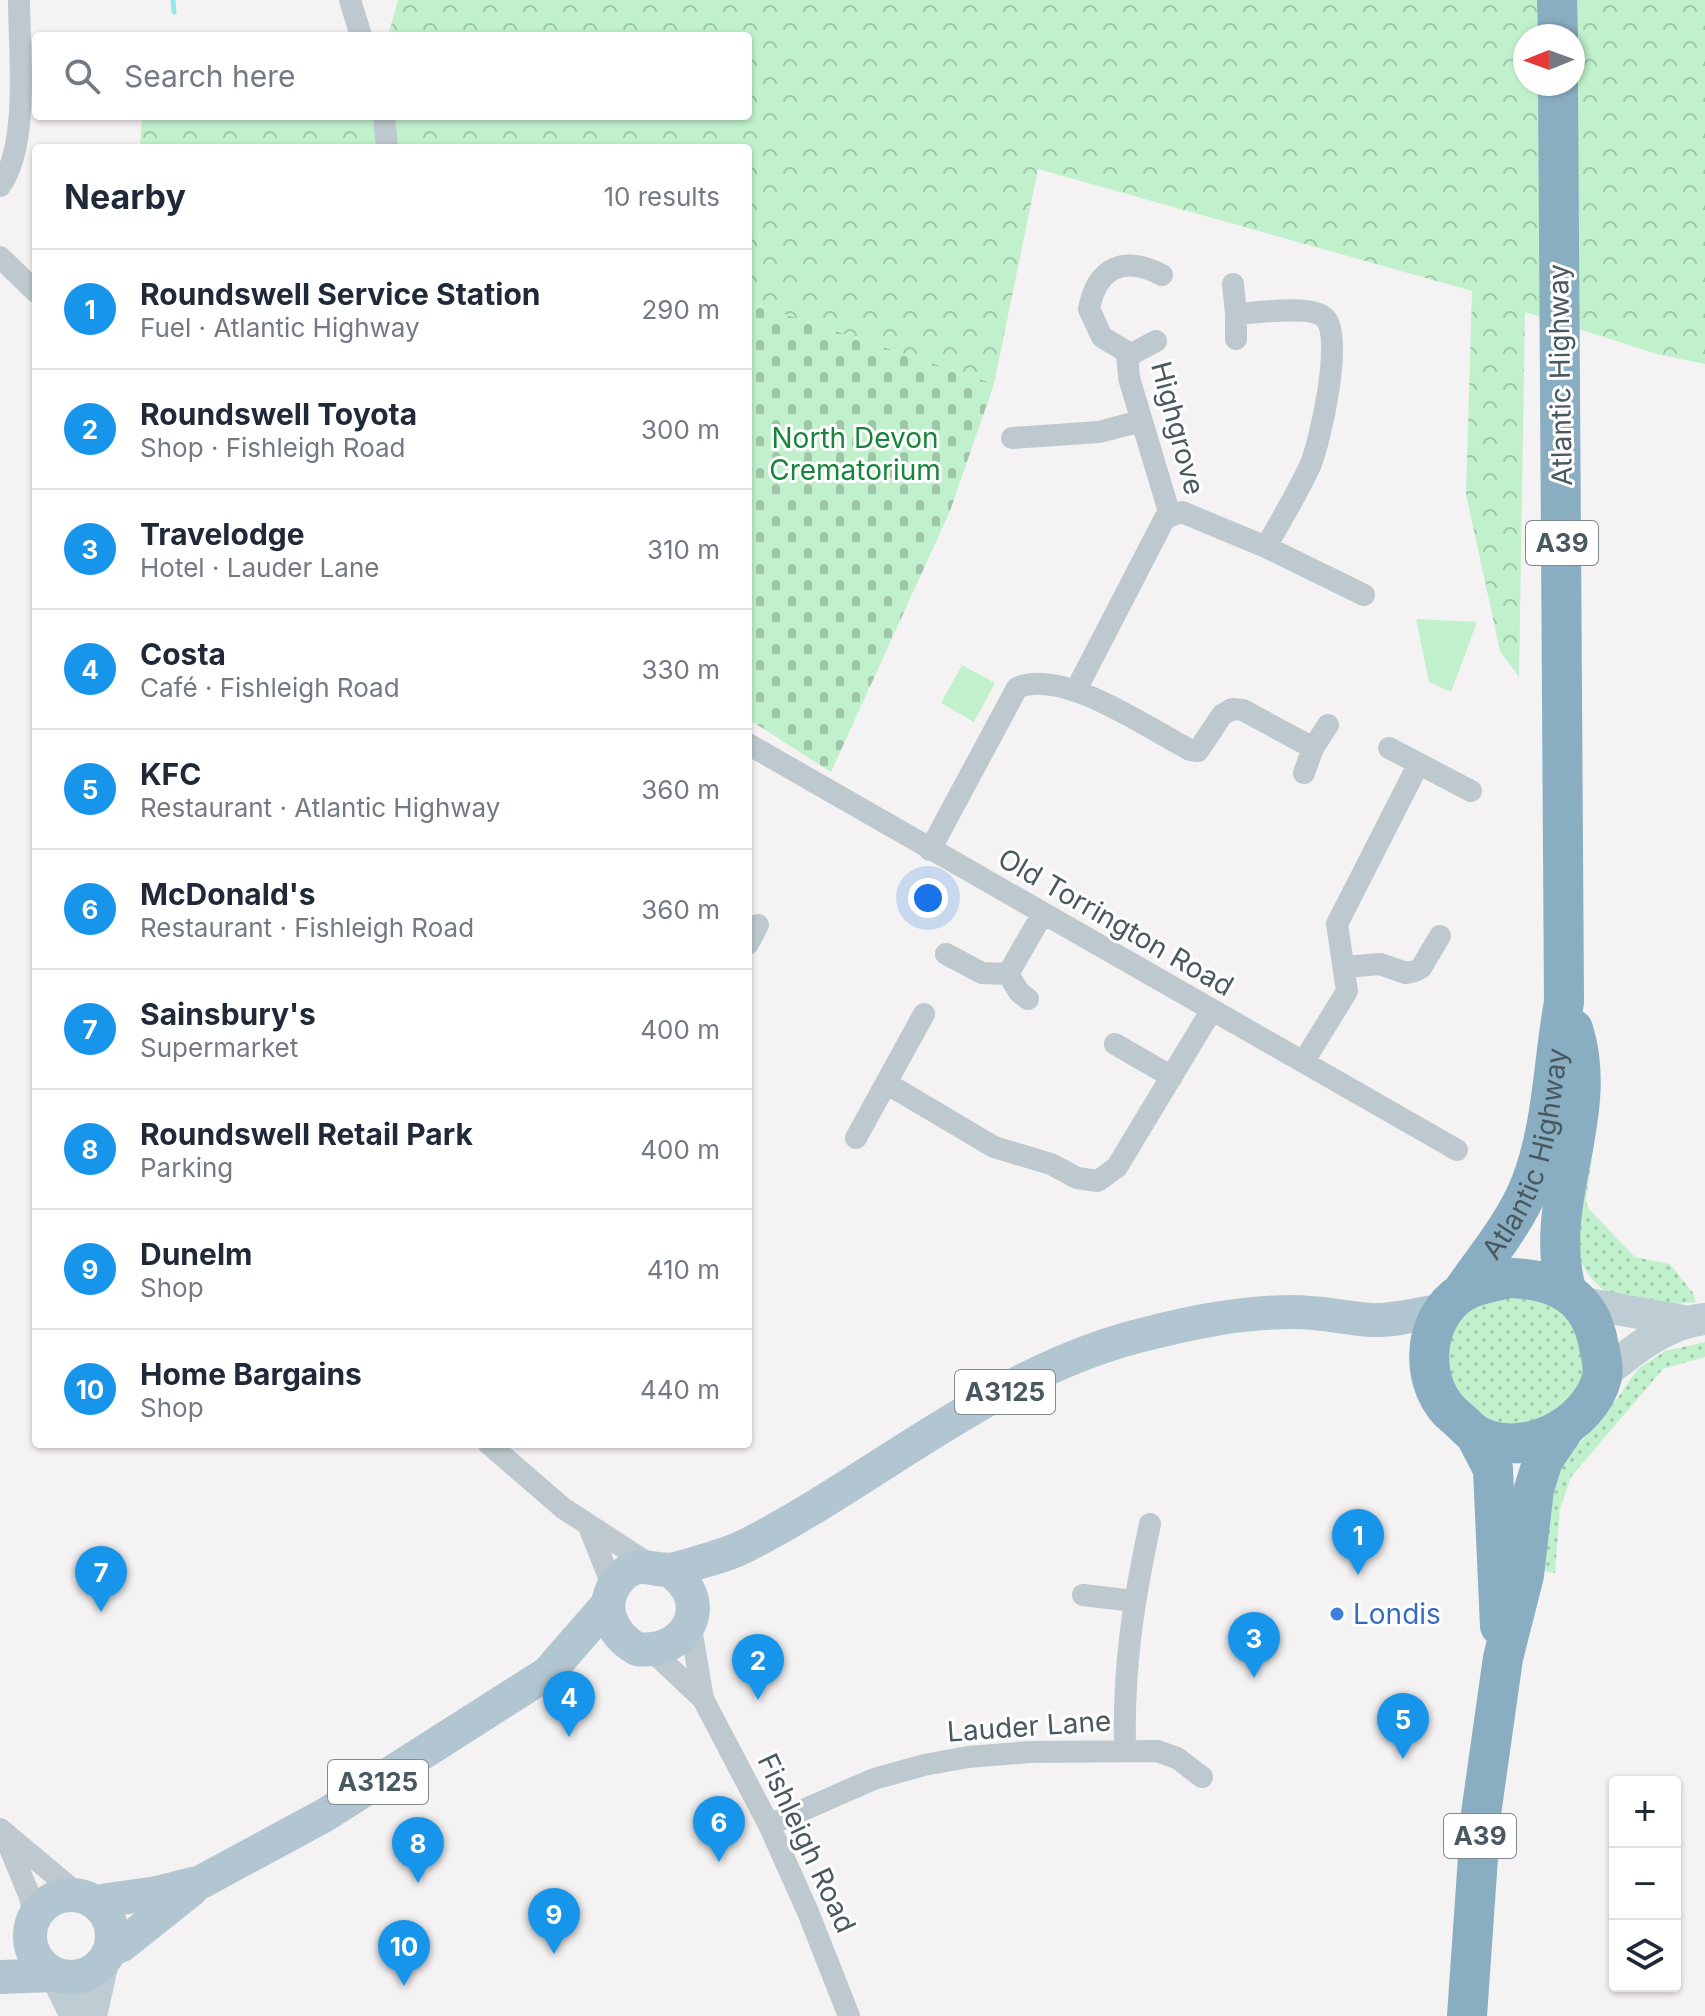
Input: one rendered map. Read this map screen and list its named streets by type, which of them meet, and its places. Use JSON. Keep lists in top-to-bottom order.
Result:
{
  "streets": {
    "highway": ["Atlantic Highway", "A39"],
    "main road": ["A3125"],
    "street": [
      "Highgrove",
      "Old Torrington Road",
      "Lauder Lane",
      "Fishleigh Road"
    ]
  },
  "crossings": [
    ["Atlantic Highway", "A39"],
    ["Atlantic Highway", "A3125"],
    ["A39", "A3125"],
    ["A3125", "Fishleigh Road"],
    ["Lauder Lane", "Fishleigh Road"]
  ],
  "parks": ["North Devon Crematorium"],
  "places": ["Londis"],
  "north": "left",
  "page": {
    "search": "Search here",
    "heading": ["Nearby", "10 results"],
    "list": [
      {
        "mark": "1",
        "name": "Roundswell Service Station",
        "note": "Fuel · Atlantic Highway",
        "value": "290 m"
      },
      {
        "mark": "2",
        "name": "Roundswell Toyota",
        "note": "Shop · Fishleigh Road",
        "value": "300 m"
      },
      {
        "mark": "3",
        "name": "Travelodge",
        "note": "Hotel · Lauder Lane",
        "value": "310 m"
      },
      {
        "mark": "4",
        "name": "Costa",
        "note": "Café · Fishleigh Road",
        "value": "330 m"
      },
      {
        "mark": "5",
        "name": "KFC",
        "note": "Restaurant · Atlantic Highway",
        "value": "360 m"
      },
      {
        "mark": "6",
        "name": "McDonald's",
        "note": "Restaurant · Fishleigh Road",
        "value": "360 m"
      },
      {
        "mark": "7",
        "name": "Sainsbury's",
        "note": "Supermarket",
        "value": "400 m"
      },
      {
        "mark": "8",
        "name": "Roundswell Retail Park",
        "note": "Parking",
        "value": "400 m"
      },
      {
        "mark": "9",
        "name": "Dunelm",
        "note": "Shop",
        "value": "410 m"
      },
      {
        "mark": "10",
        "name": "Home Bargains",
        "note": "Shop",
        "value": "440 m"
      }
    ],
    "pins": [
      "1",
      "7",
      "3",
      "2",
      "4",
      "5",
      "6",
      "8",
      "9",
      "10"
    ],
    "map_buttons": ["+", "−"]
  }
}
